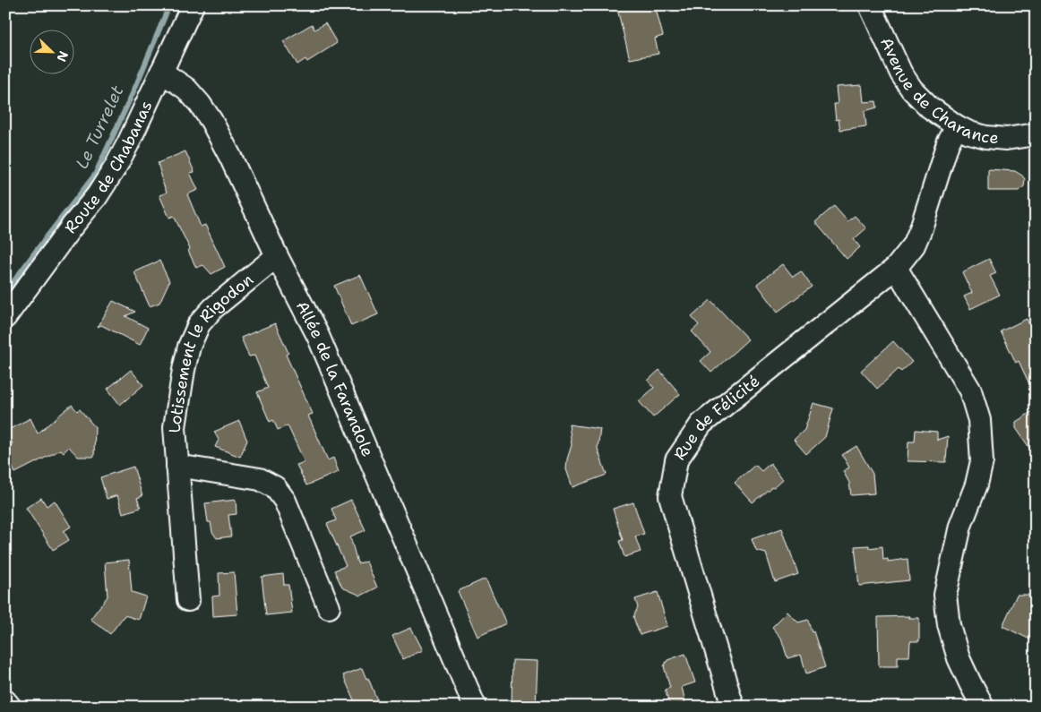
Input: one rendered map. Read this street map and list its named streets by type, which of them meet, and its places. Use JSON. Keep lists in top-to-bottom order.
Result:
{
  "streets": {
    "street": [
      "Avenue de Charance",
      "Route de Chabanas",
      "Lotissement le Rigodon",
      "Allée de la Farandole",
      "Rue de Félicité"
    ]
  },
  "crossings": [
    ["Avenue de Charance", "Rue de Félicité"],
    ["Route de Chabanas", "Allée de la Farandole"],
    ["Lotissement le Rigodon", "Allée de la Farandole"]
  ],
  "water": ["Le Turrelet"],
  "north": "bottom right"
}
